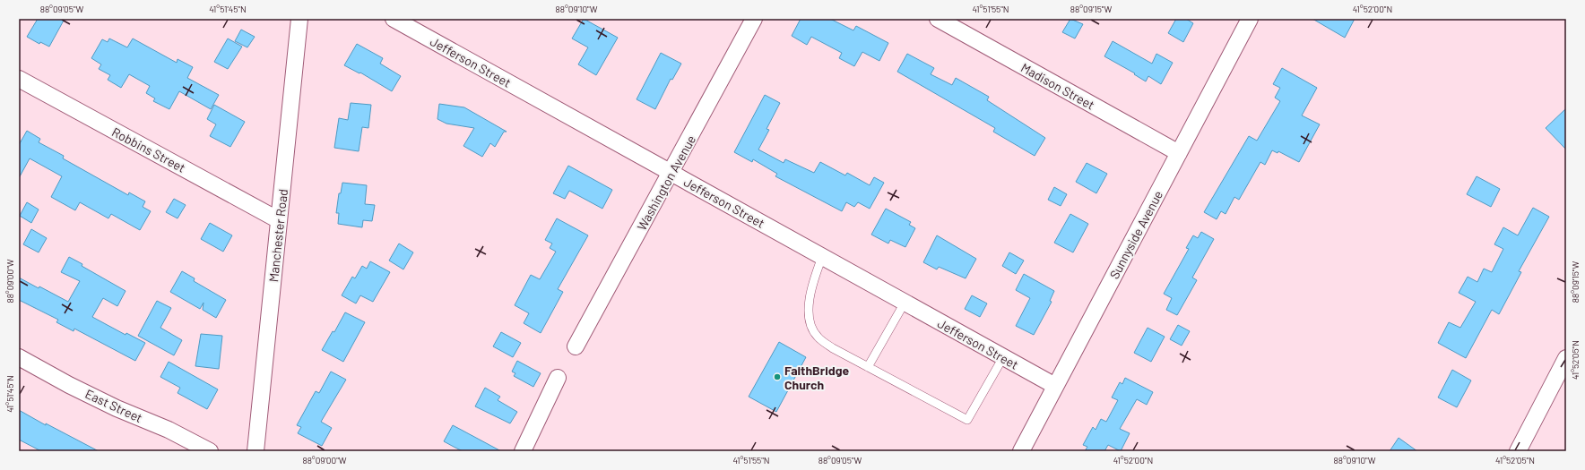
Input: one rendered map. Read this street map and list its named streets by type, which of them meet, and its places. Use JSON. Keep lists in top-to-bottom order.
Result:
{
  "streets": {
    "street": [
      "Jefferson Street",
      "Madison Street",
      "Robbins Street",
      "Washington Avenue",
      "Sunnyside Avenue",
      "Manchester Road",
      "East Street"
    ]
  },
  "crossings": [
    ["Jefferson Street", "Washington Avenue"],
    ["Jefferson Street", "Sunnyside Avenue"],
    ["Madison Street", "Sunnyside Avenue"],
    ["Robbins Street", "Manchester Road"]
  ],
  "places": ["FaithBridge Church"],
  "coordinates": [
    "88°09'05\"W",
    "41°51'45\"N",
    "88°09'10\"W",
    "41°51'55\"N",
    "88°09'15\"W",
    "41°52'00\"N",
    "88°09'00\"W",
    "41°52'05\"N"
  ]
}
